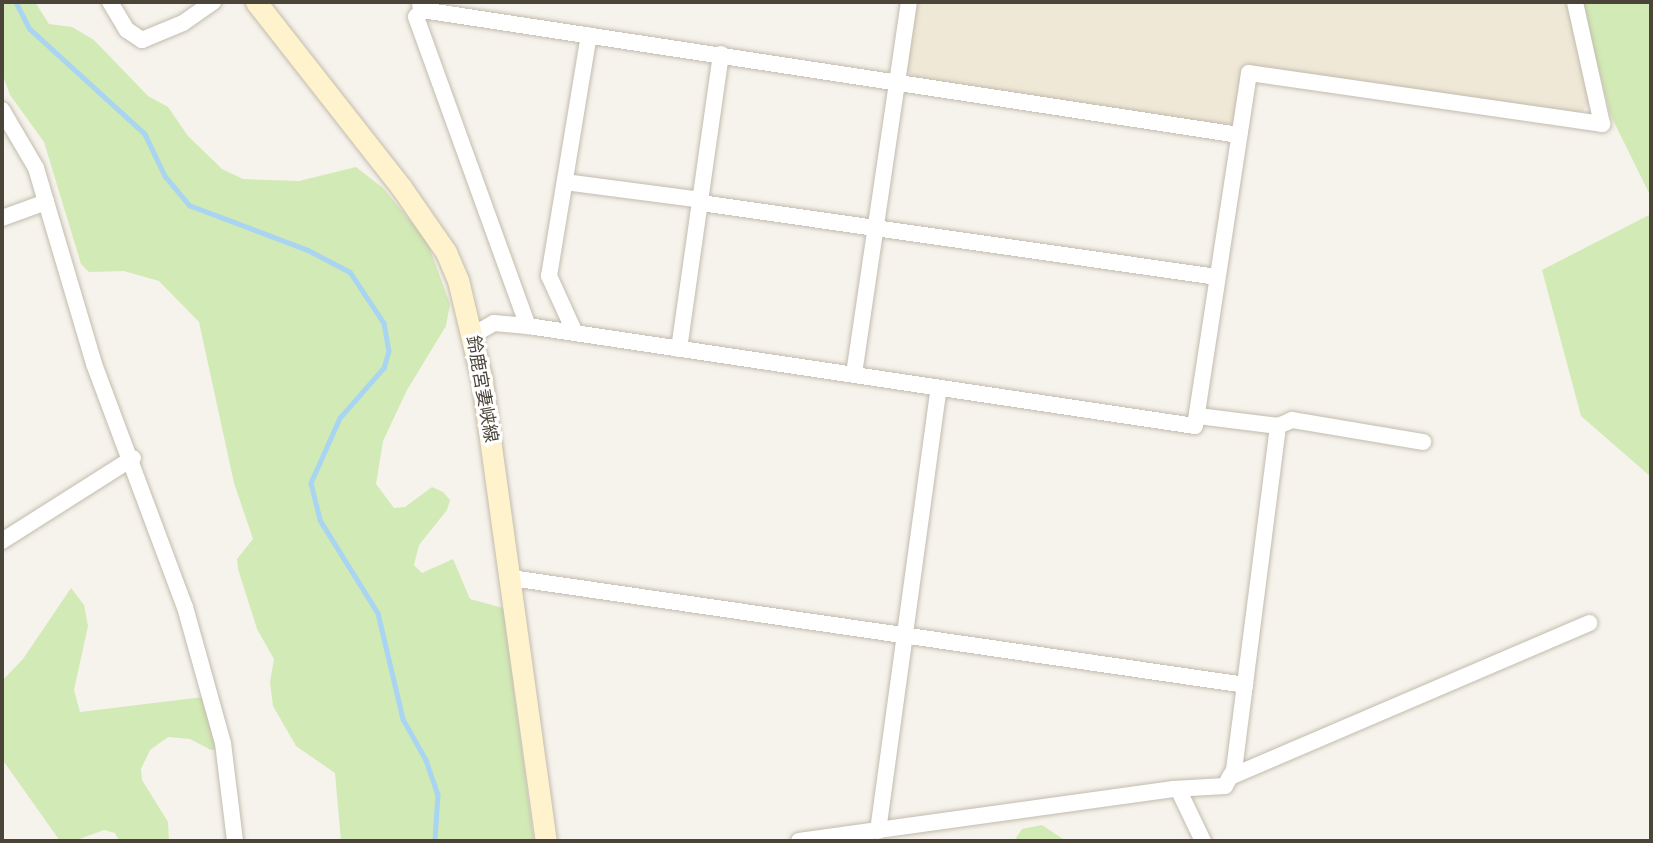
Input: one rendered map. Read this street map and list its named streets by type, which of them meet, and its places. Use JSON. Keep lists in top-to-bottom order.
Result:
{
  "streets": {
    "main road": ["鈴鹿宮妻峡線"]
  }
}
